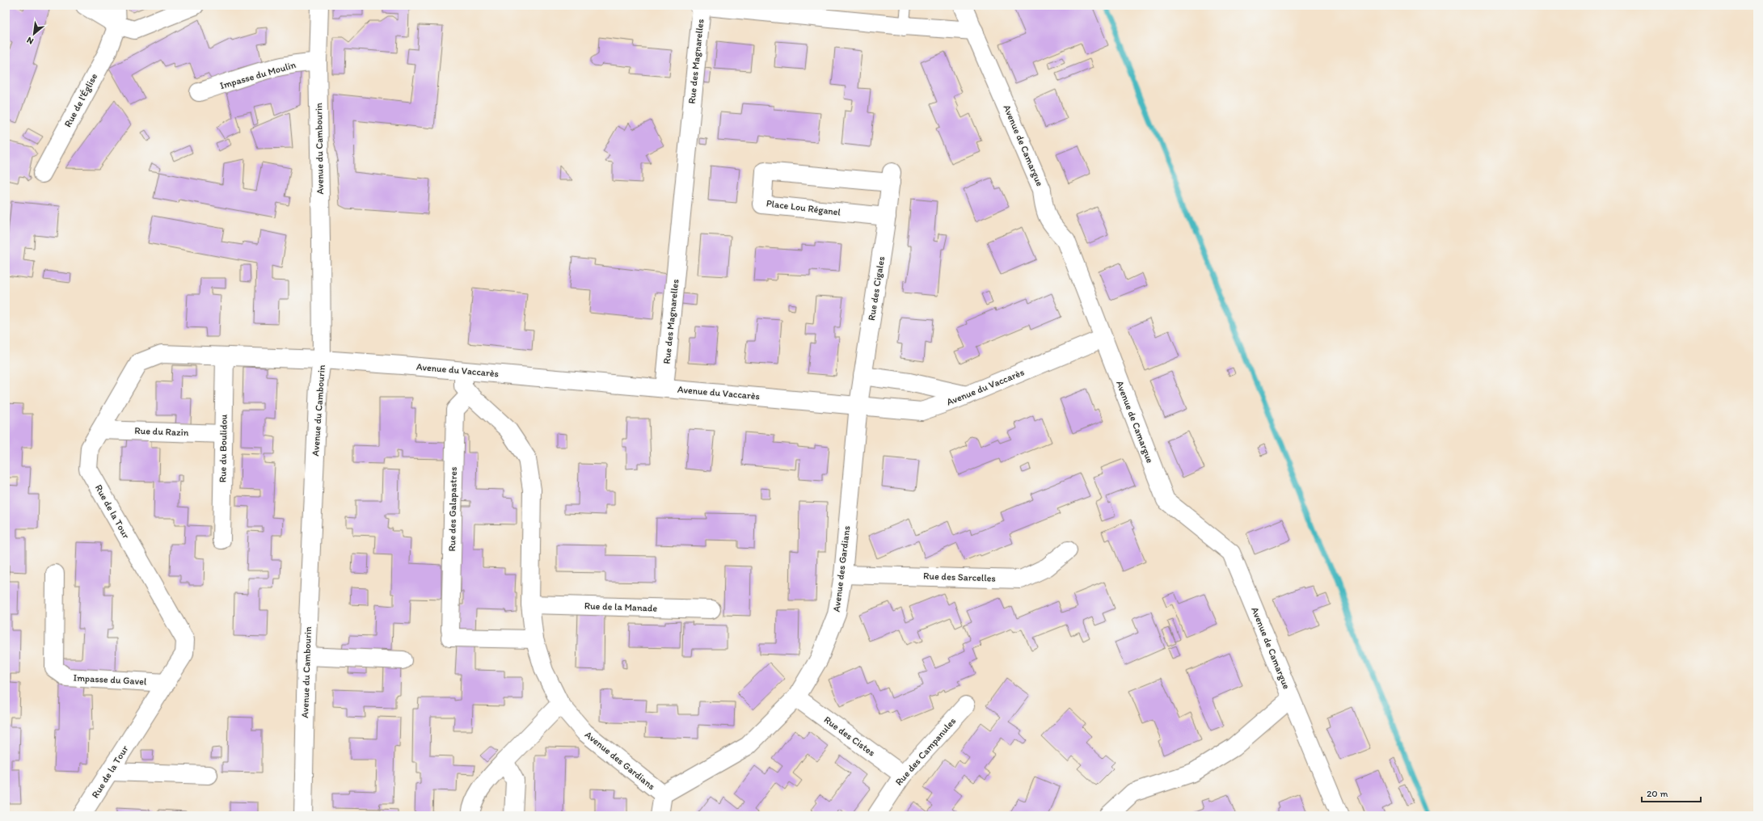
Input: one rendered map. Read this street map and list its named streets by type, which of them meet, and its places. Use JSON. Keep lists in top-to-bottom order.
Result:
{
  "streets": {
    "street": [
      "Rue des Magnarelles",
      "Impasse du Moulin",
      "Rue de l'Église",
      "Avenue de Camargue",
      "Avenue du Cambourin",
      "Place Lou Réganel",
      "Rue des Cigales",
      "Avenue du Vaccarès",
      "Rue du Razin",
      "Rue du Boulidou",
      "Rue des Galapastres",
      "Rue de la Tour",
      "Avenue des Gardians",
      "Rue des Sarcelles",
      "Rue de la Manade",
      "Impasse du Gavel",
      "Rue des Cistes",
      "Rue des Campanules"
    ]
  },
  "crossings": [
    ["Rue des Magnarelles", "Avenue de Camargue"],
    ["Rue des Magnarelles", "Avenue du Vaccarès"],
    ["Impasse du Moulin", "Avenue du Cambourin"],
    ["Avenue de Camargue", "Avenue du Vaccarès"],
    ["Avenue du Cambourin", "Avenue du Vaccarès"],
    ["Avenue du Cambourin", "Rue de la Tour"],
    ["Place Lou Réganel", "Rue des Cigales"],
    ["Rue des Cigales", "Avenue du Vaccarès"],
    ["Rue des Cigales", "Avenue des Gardians"],
    ["Avenue du Vaccarès", "Rue de la Tour"],
    ["Avenue du Vaccarès", "Avenue des Gardians"],
    ["Rue du Razin", "Rue du Boulidou"],
    ["Rue du Razin", "Rue de la Tour"],
    ["Rue du Boulidou", "Rue de la Tour"],
    ["Rue des Galapastres", "Avenue des Gardians"],
    ["Rue de la Tour", "Impasse du Gavel"],
    ["Avenue des Gardians", "Rue des Sarcelles"],
    ["Avenue des Gardians", "Rue de la Manade"],
    ["Avenue des Gardians", "Rue des Cistes"],
    ["Rue des Cistes", "Rue des Campanules"]
  ],
  "scale_bar": "20 m",
  "north": "bottom left"
}
